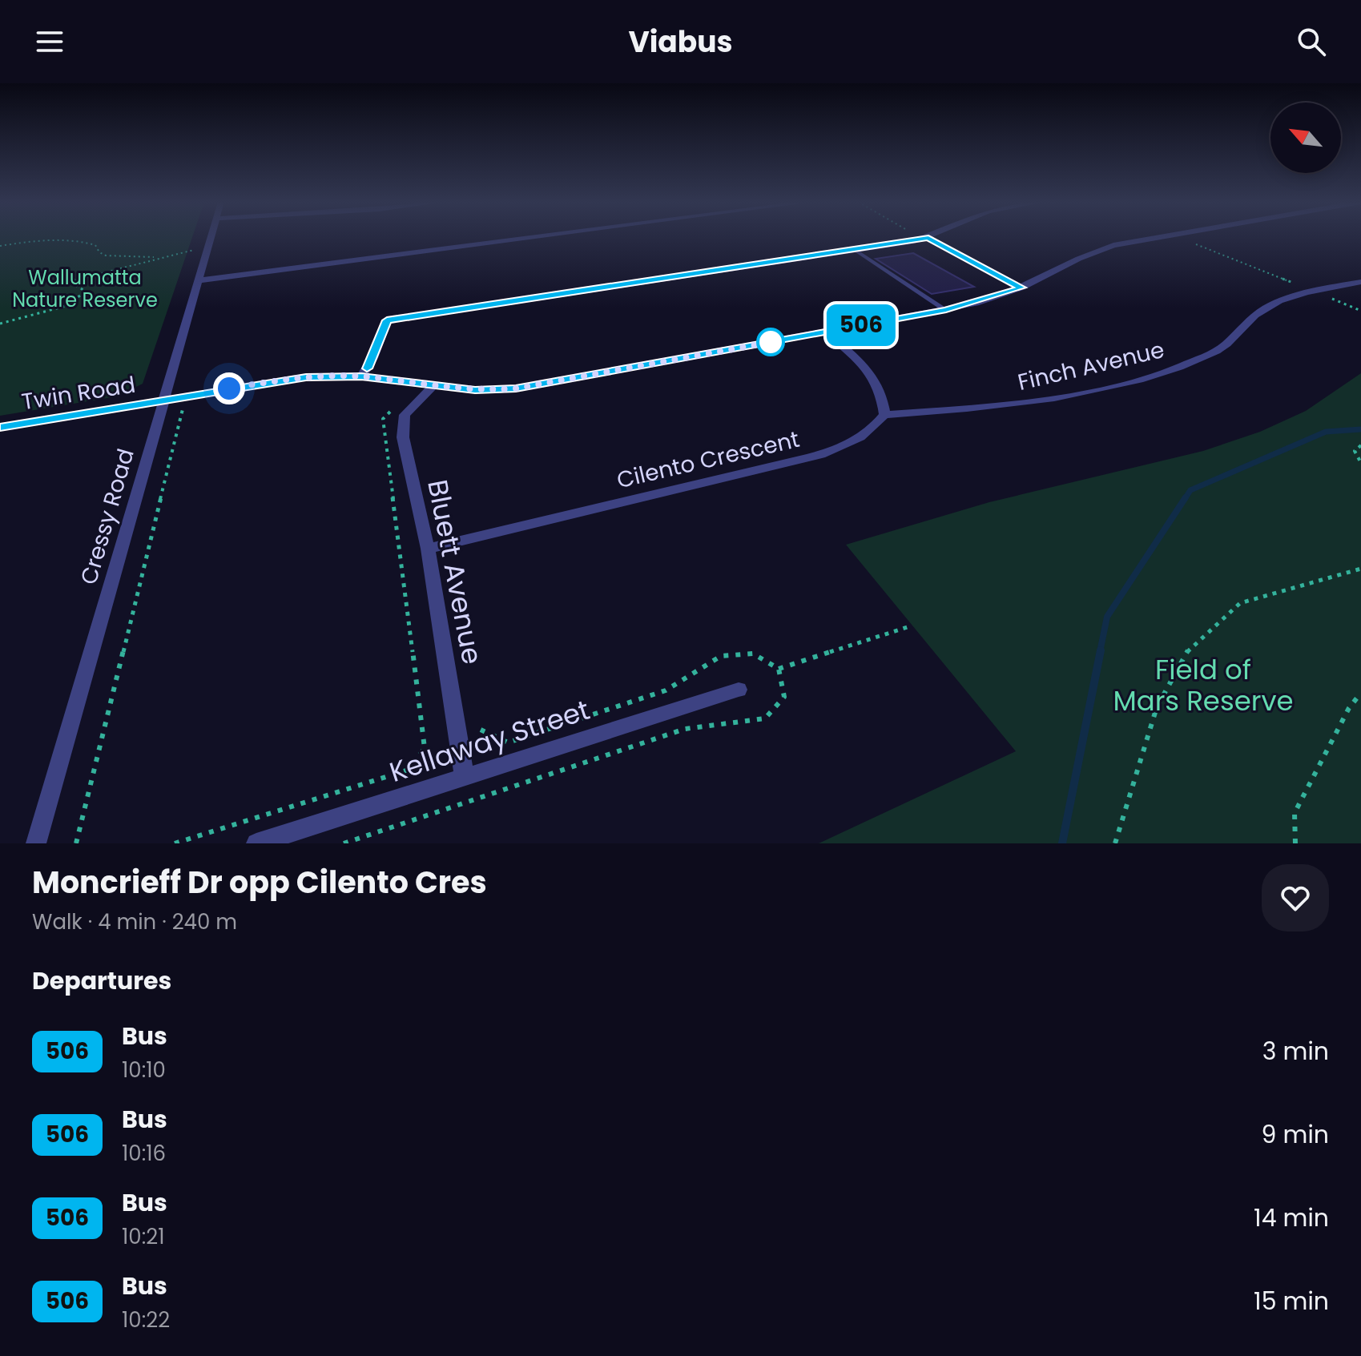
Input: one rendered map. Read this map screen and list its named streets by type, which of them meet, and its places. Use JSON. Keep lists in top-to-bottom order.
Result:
{
  "streets": {
    "street": [
      "Finch Avenue",
      "Twin Road",
      "Cilento Crescent",
      "Cressy Road",
      "Bluett Avenue",
      "Kellaway Street"
    ]
  },
  "crossings": [
    ["Finch Avenue", "Cilento Crescent"],
    ["Twin Road", "Cressy Road"],
    ["Twin Road", "Bluett Avenue"],
    ["Cilento Crescent", "Bluett Avenue"],
    ["Bluett Avenue", "Kellaway Street"]
  ],
  "parks": ["Wallumatta Nature Reserve", "Field of Mars Reserve"],
  "lines": ["bus line 506"],
  "north": "top left",
  "page": {
    "header": "Viabus",
    "on_map": "506",
    "heading": [
      ["Moncrieff Dr opp Cilento Cres", "Walk · 4 min · 240 m"],
      "Departures"
    ],
    "list": [
      {
        "mark": "506",
        "name": "Bus",
        "note": "10:10",
        "value": "3 min"
      },
      {
        "mark": "506",
        "name": "Bus",
        "note": "10:16",
        "value": "9 min"
      },
      {
        "mark": "506",
        "name": "Bus",
        "note": "10:21",
        "value": "14 min"
      },
      {
        "mark": "506",
        "name": "Bus",
        "note": "10:22",
        "value": "15 min"
      }
    ]
  }
}
